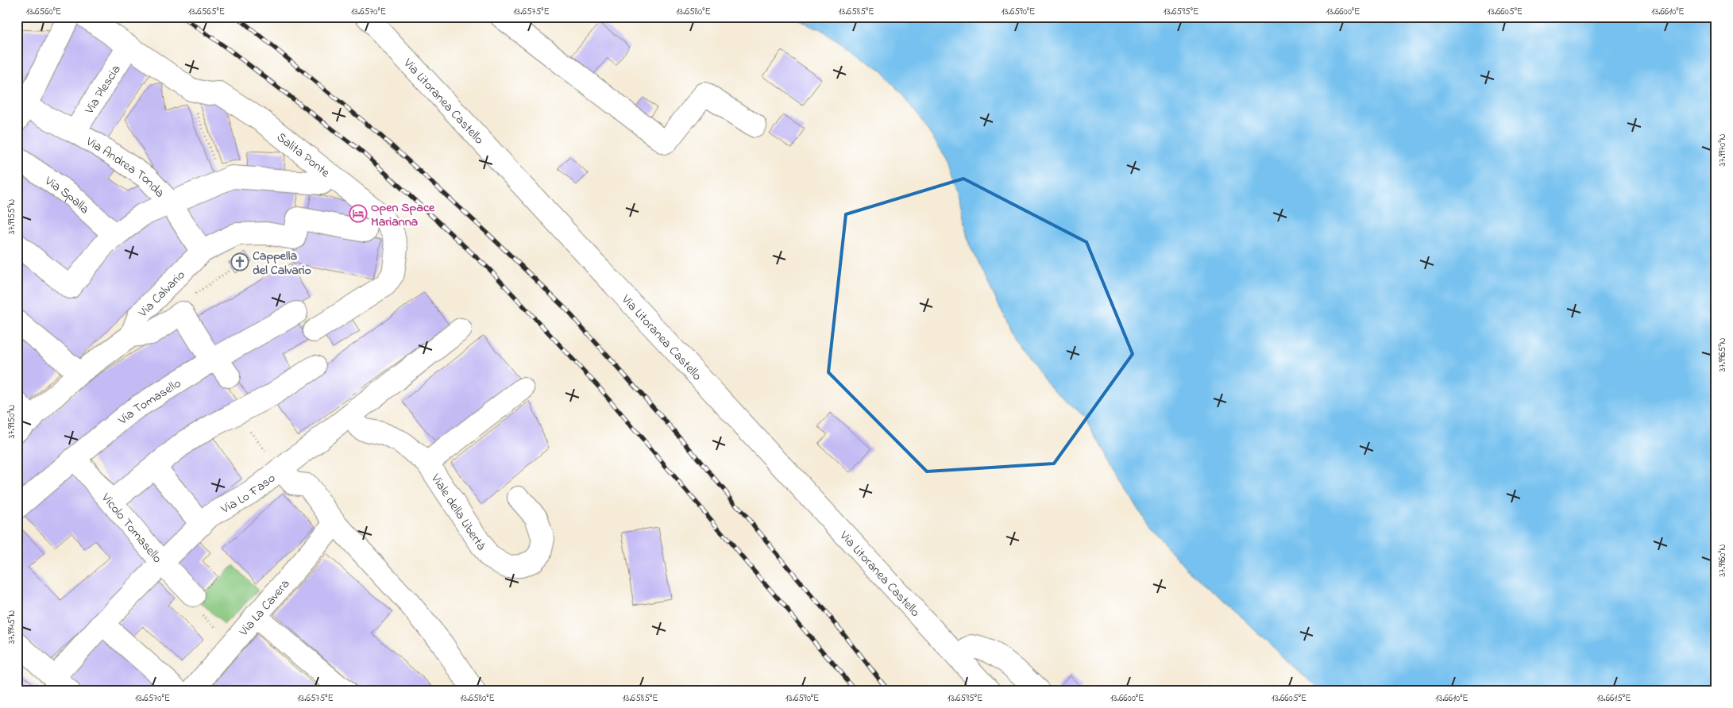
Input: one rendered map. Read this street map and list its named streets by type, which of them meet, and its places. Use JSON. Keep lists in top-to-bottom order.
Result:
{
  "streets": {
    "street": [
      "Via Plescia",
      "Via Litoranea Castello",
      "Salita Ponte",
      "Via Andrea Tonda",
      "Via Spalla",
      "Via Calvario",
      "Via Tomasello",
      "Via Lo Faso",
      "Viale della Libertà",
      "Vicolo Tomasello",
      "Via La Cavera"
    ]
  },
  "crossings": [
    ["Via Plescia", "Salita Ponte"],
    ["Via Plescia", "Via Andrea Tonda"],
    ["Via Andrea Tonda", "Via Calvario"],
    ["Via Tomasello", "Vicolo Tomasello"],
    ["Via Lo Faso", "Viale della Libertà"],
    ["Via Lo Faso", "Vicolo Tomasello"]
  ],
  "places": {
    "hotel": ["Open Space Marianna"],
    "church": ["Cappella del Calvario"]
  },
  "coordinates": [
    "13.6560°E",
    "13.6565°E",
    "13.6570°E",
    "13.6575°E",
    "13.6580°E",
    "13.6585°E",
    "13.6590°E",
    "13.6595°E",
    "13.6600°E",
    "13.6605°E",
    "13.6610°E",
    "37.9970°N",
    "37.9955°N",
    "37.9965°N",
    "37.9950°N",
    "37.9960°N",
    "37.9945°N",
    "13.6615°E"
  ]
}
